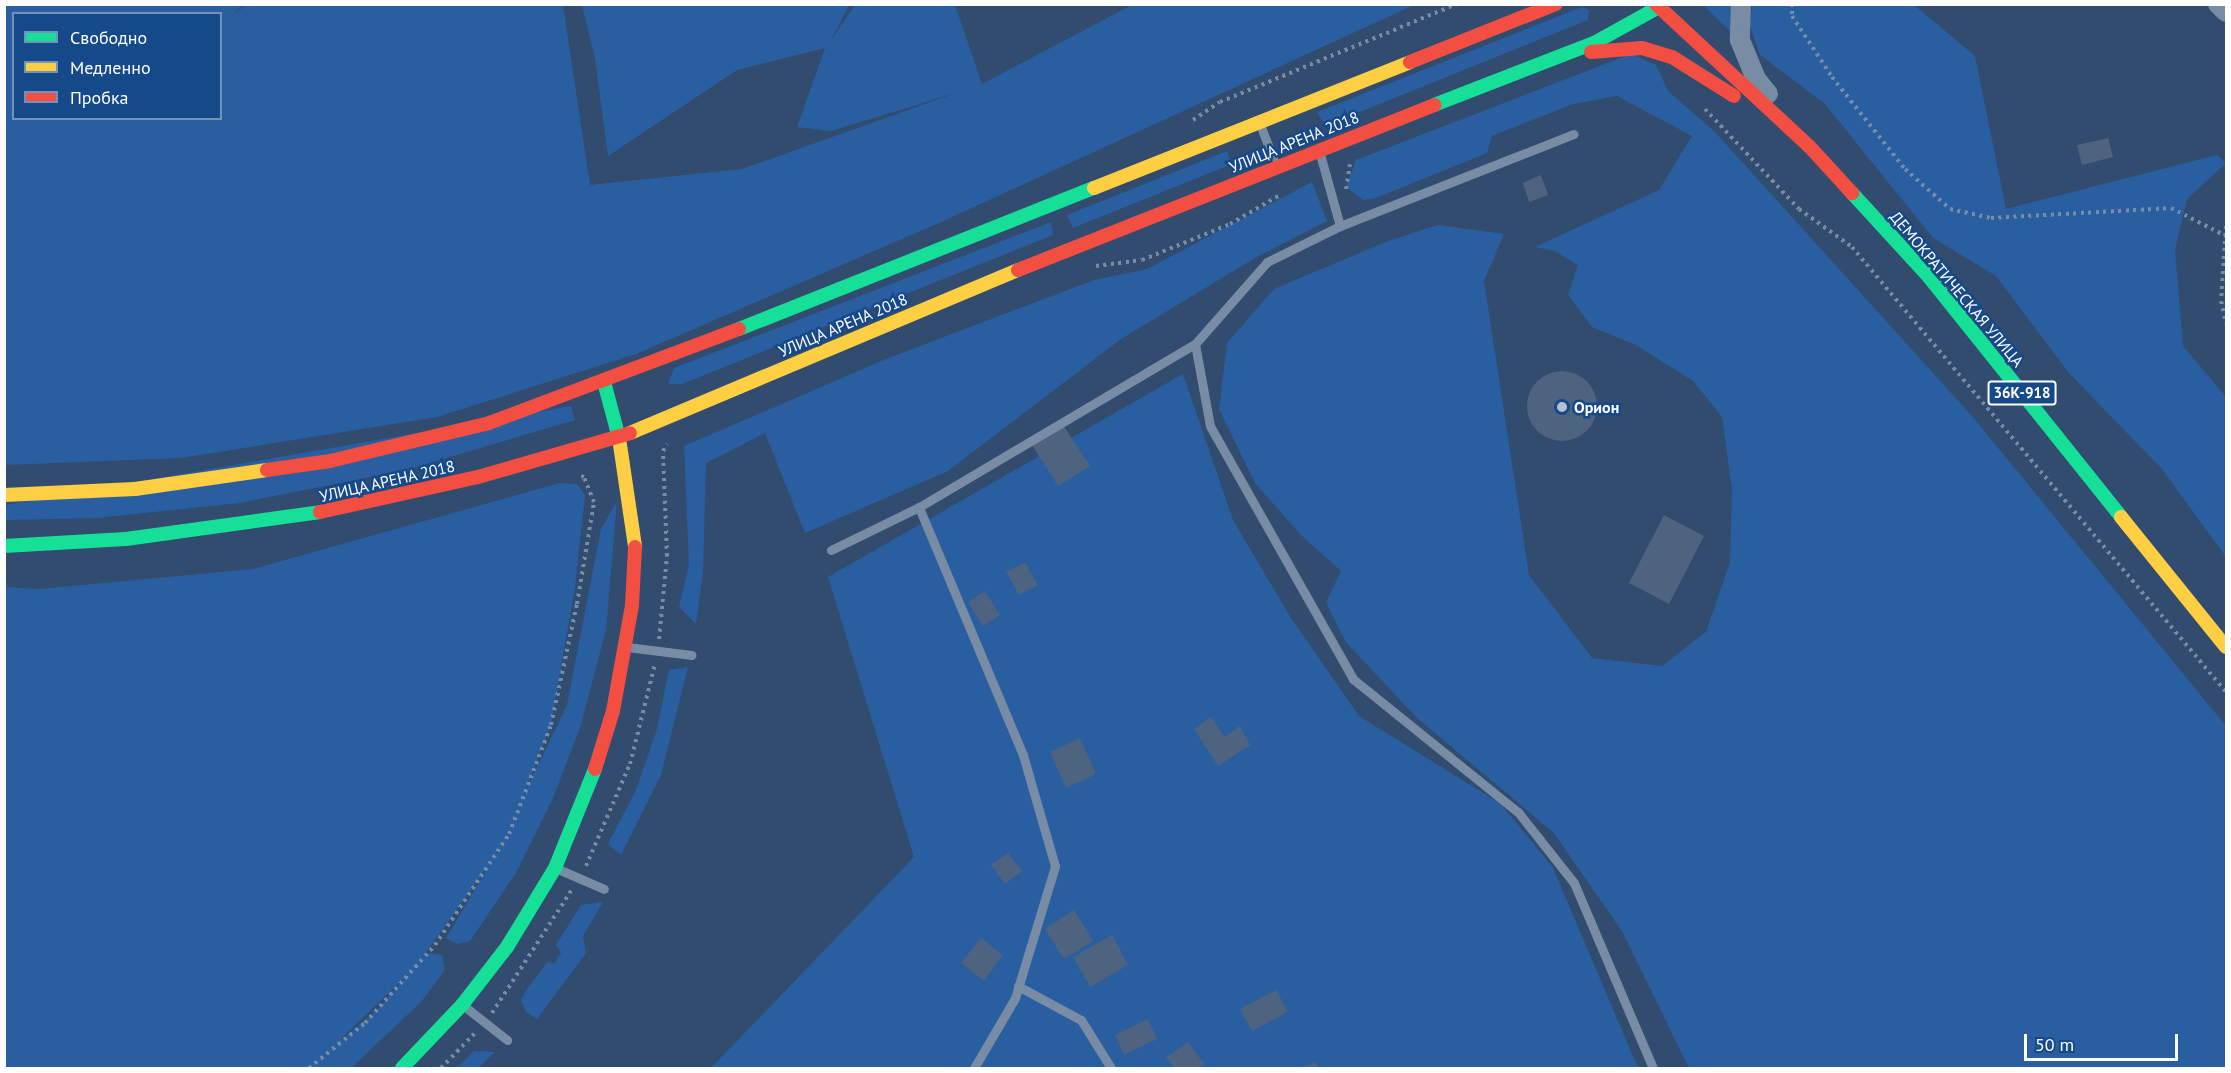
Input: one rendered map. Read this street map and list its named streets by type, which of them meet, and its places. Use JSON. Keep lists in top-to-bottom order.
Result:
{
  "streets": {
    "main road": ["УЛИЦА АРЕНА 2018", "ДЕМОКРАТИЧЕСКАЯ УЛИЦА", "36К-918"]
  },
  "crossings": [
    ["УЛИЦА АРЕНА 2018", "ДЕМОКРАТИЧЕСКАЯ УЛИЦА"]
  ],
  "places": ["Орион"],
  "legend": ["Свободно", "Медленно", "Пробка"],
  "scale_bar": "50 m"
}
